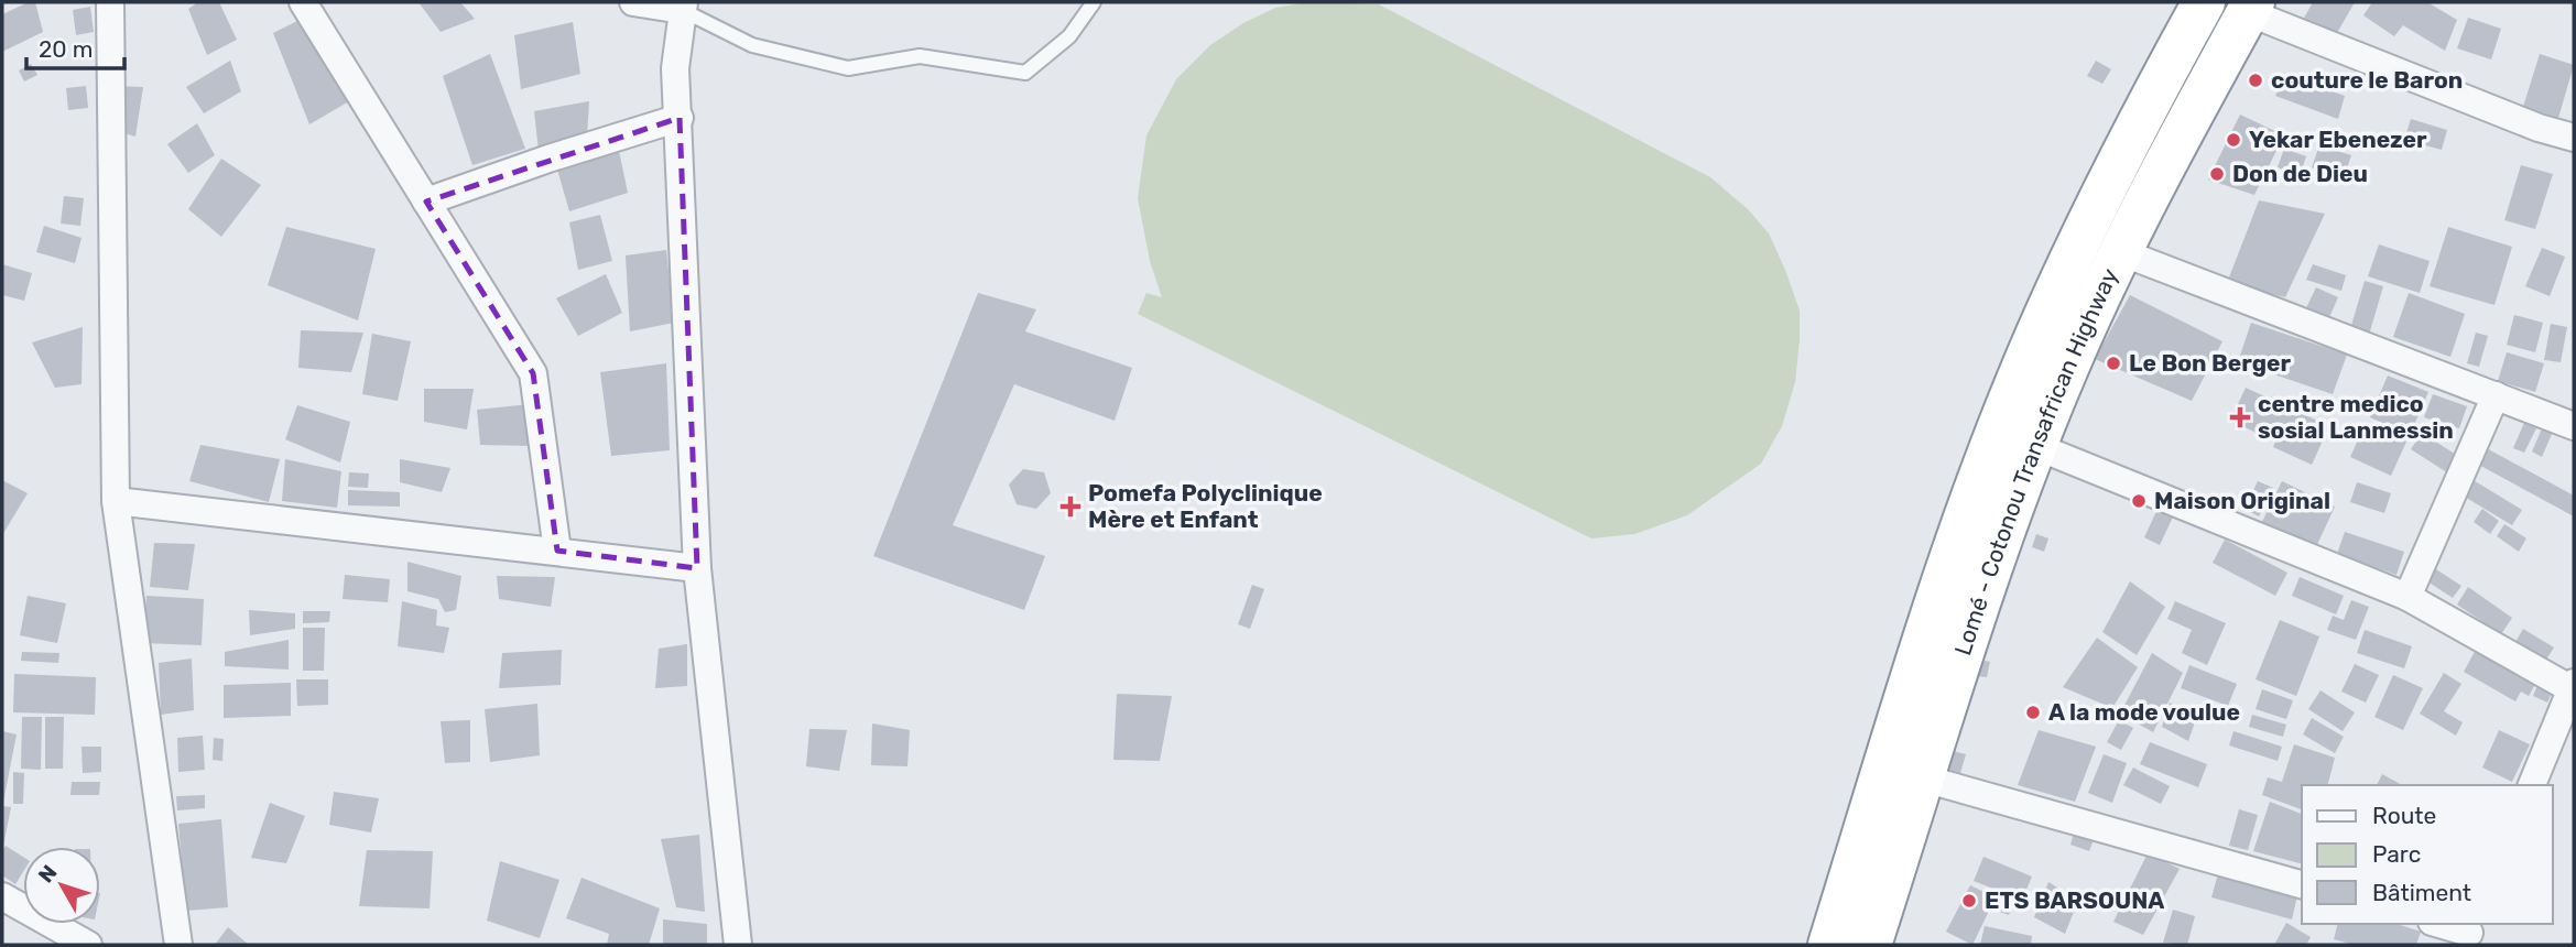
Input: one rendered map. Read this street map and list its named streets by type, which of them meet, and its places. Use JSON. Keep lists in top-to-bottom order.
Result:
{
  "streets": {
    "highway": ["Lomé - Cotonou Transafrican Highway"]
  },
  "places": {
    "other": [
      "couture le Baron",
      "Yekar Ebenezer",
      "Don de Dieu",
      "Le Bon Berger",
      "Maison Original",
      "A la mode voulue",
      "ETS BARSOUNA"
    ],
    "health": ["centre medico sosial Lanmessin", "Pomefa Polyclinique Mère et Enfant"]
  },
  "legend": ["Route", "Parc", "Bâtiment"],
  "scale_bar": "20 m",
  "north": "top left"
}
